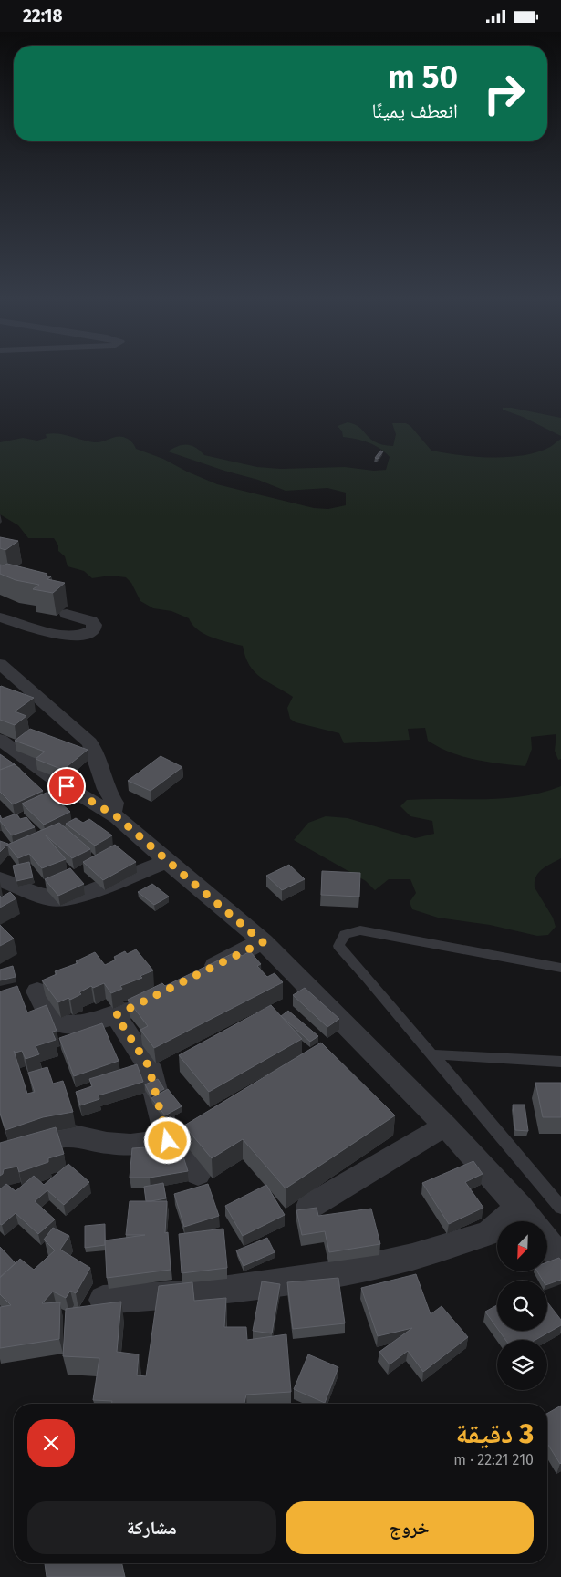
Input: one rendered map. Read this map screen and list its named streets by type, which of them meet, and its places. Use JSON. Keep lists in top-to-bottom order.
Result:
{
  "north": "bottom left",
  "page": {
    "status": "22:18",
    "turn": ["50 m", "انعطف يمينًا"],
    "heading": ["3 دقيقة", "210 m · 22:21"],
    "buttons": ["خروج", "مشاركة"]
  }
}
